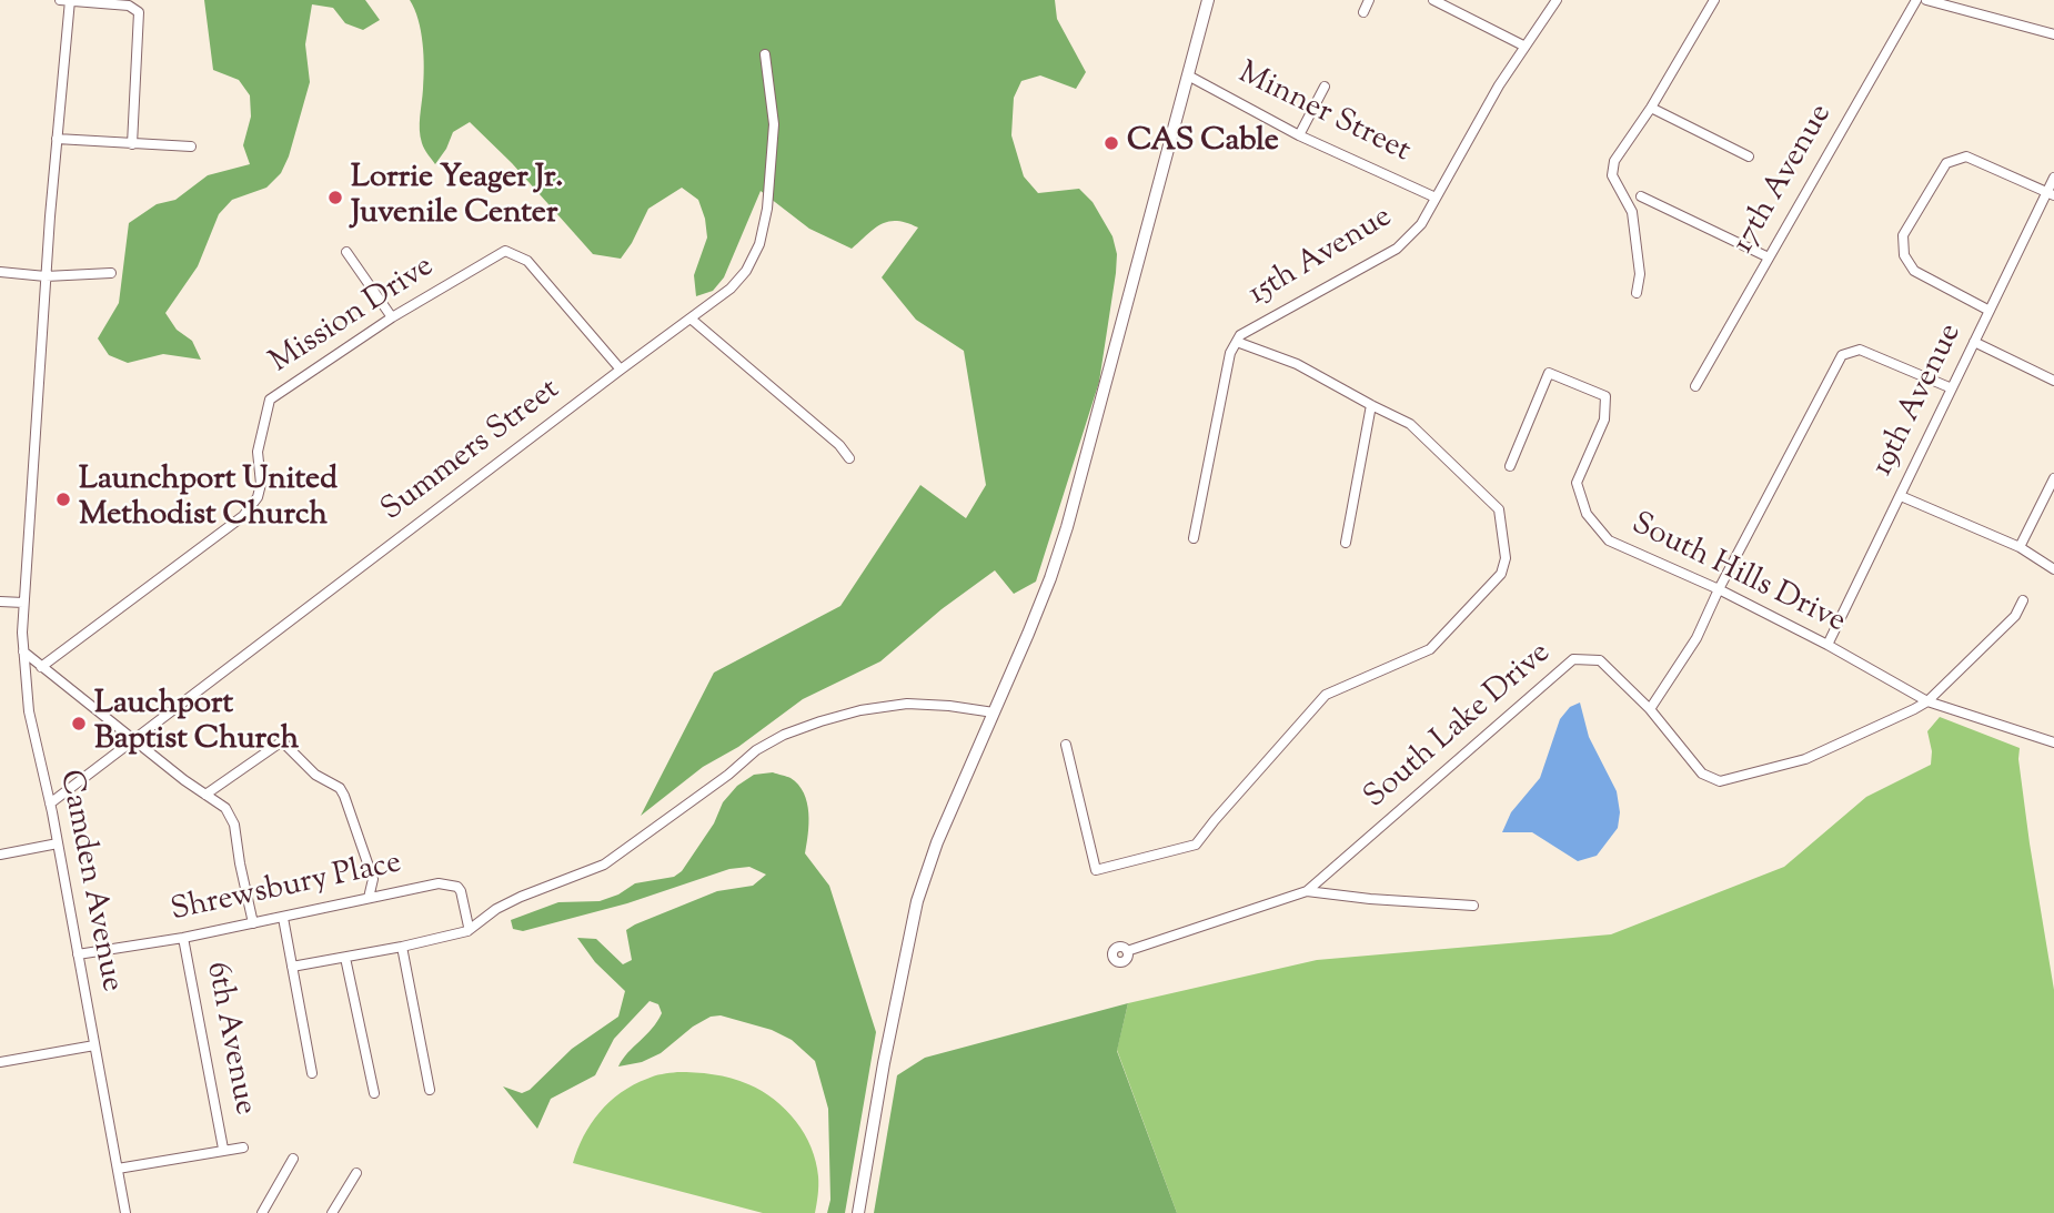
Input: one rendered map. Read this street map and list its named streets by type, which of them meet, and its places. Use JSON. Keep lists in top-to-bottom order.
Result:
{
  "streets": {
    "street": [
      "Minner Street",
      "17th Avenue",
      "15th Avenue",
      "Mission Drive",
      "19th Avenue",
      "Summers Street",
      "South Hills Drive",
      "South Lake Drive",
      "Camden Avenue",
      "Shrewsbury Place",
      "6th Avenue"
    ]
  },
  "crossings": [
    ["Minner Street", "15th Avenue"],
    ["Mission Drive", "Summers Street"],
    ["19th Avenue", "South Hills Drive"],
    ["Summers Street", "Camden Avenue"],
    ["South Hills Drive", "South Lake Drive"],
    ["Camden Avenue", "Shrewsbury Place"],
    ["Shrewsbury Place", "6th Avenue"]
  ],
  "places": [
    "CAS Cable",
    "Lorrie Yeager Jr. Juvenile Center",
    "Launchport United Methodist Church",
    "Lauchport Baptist Church"
  ]
}
